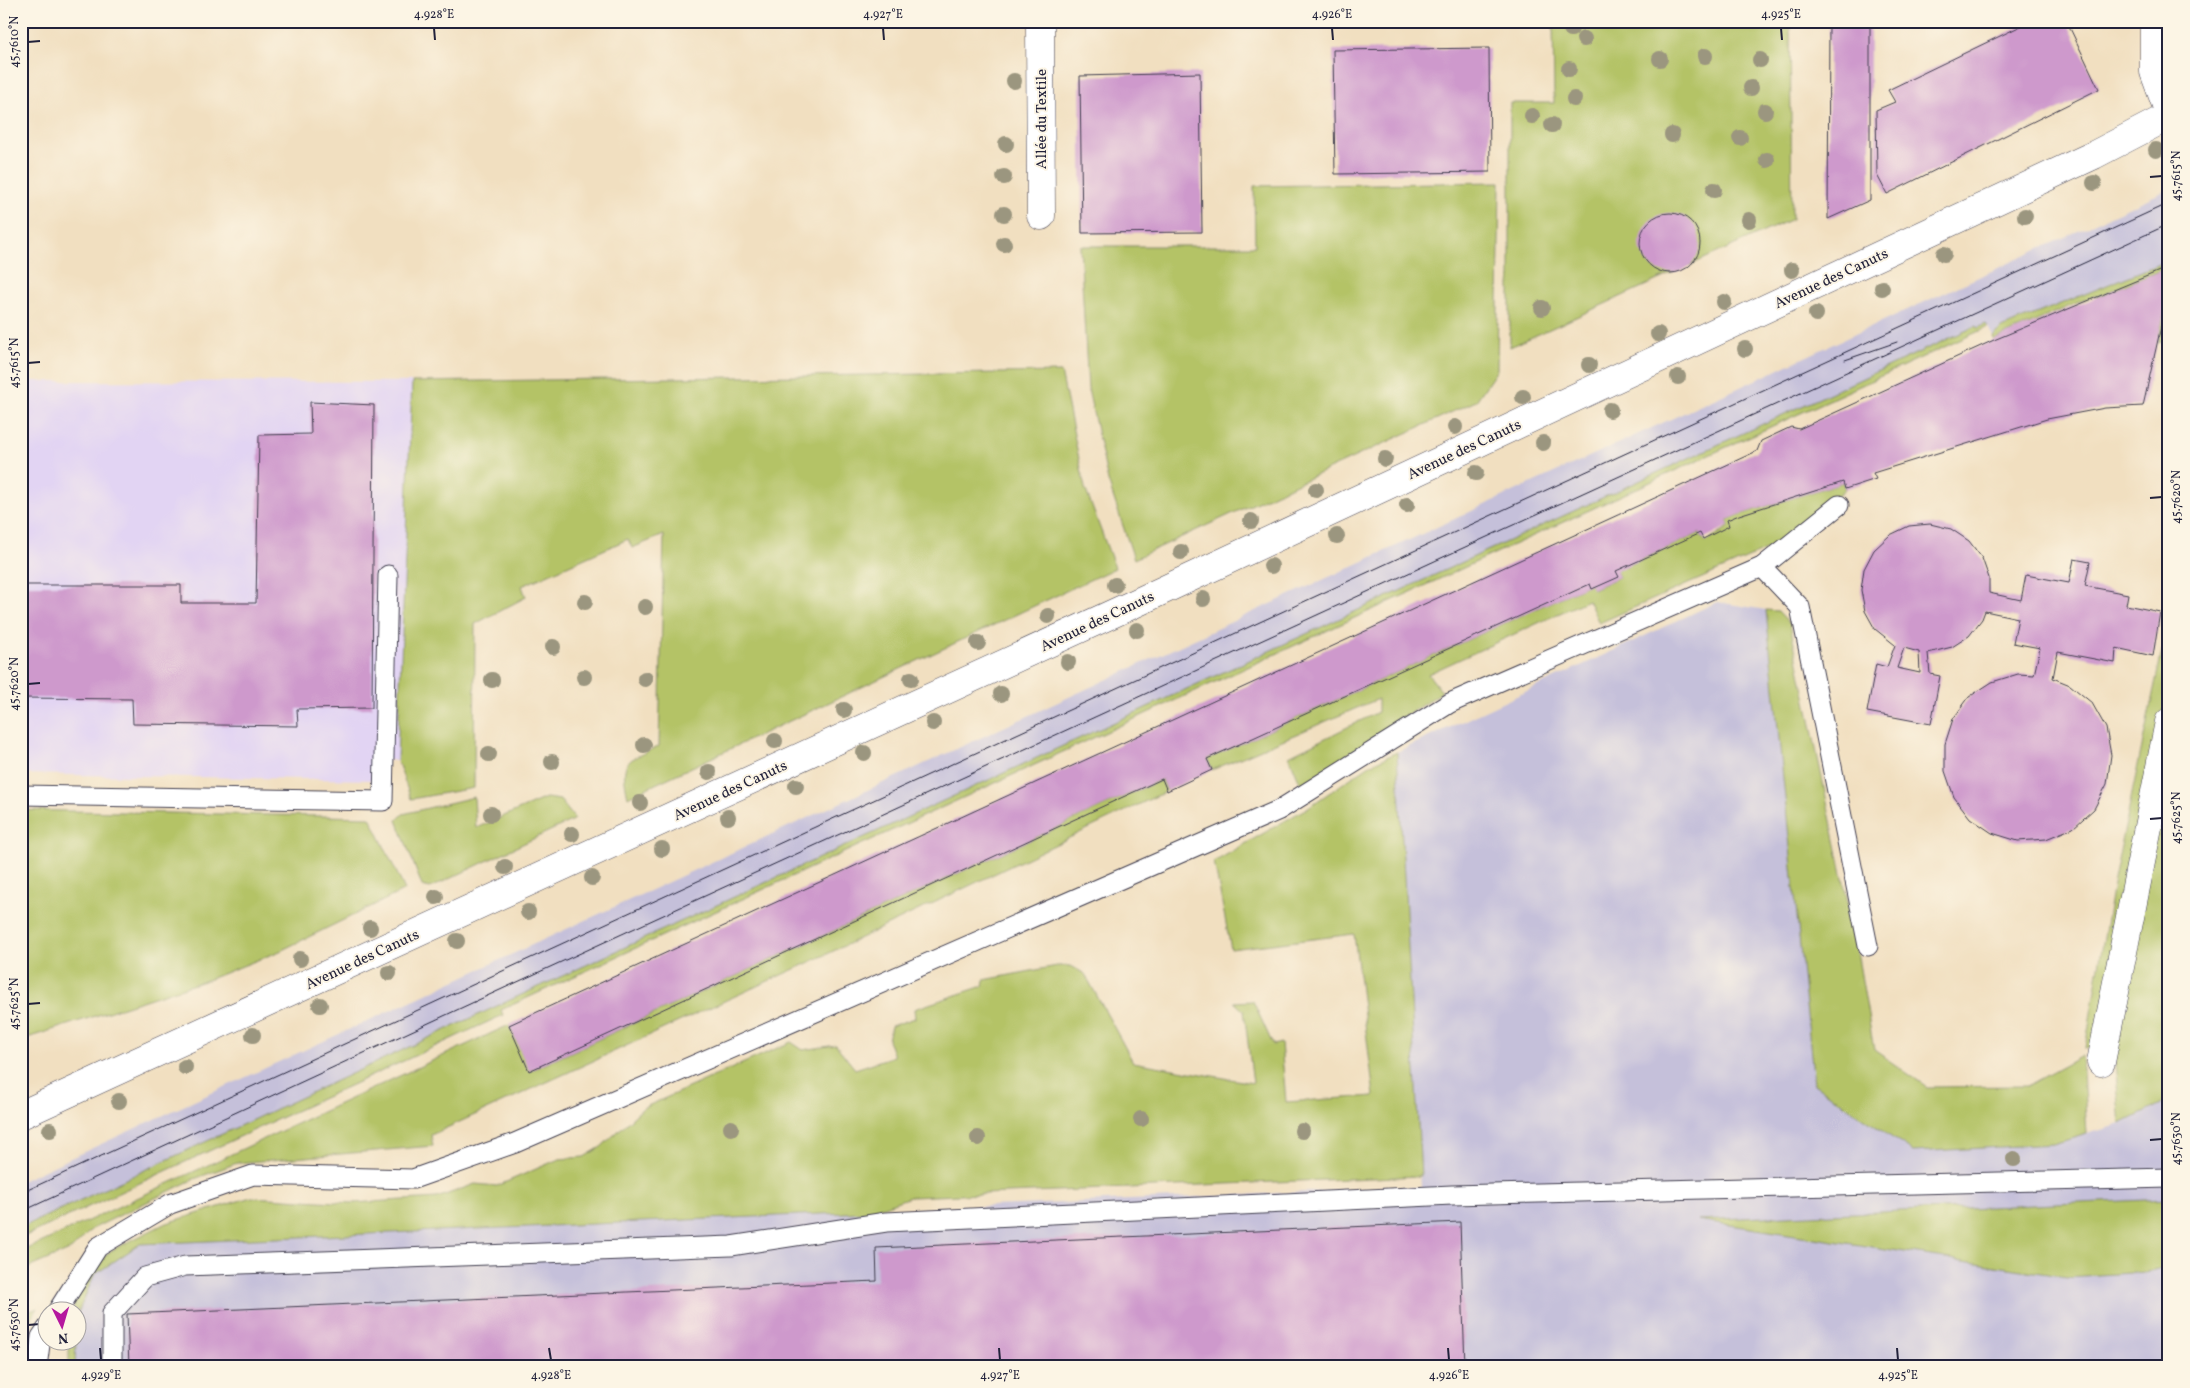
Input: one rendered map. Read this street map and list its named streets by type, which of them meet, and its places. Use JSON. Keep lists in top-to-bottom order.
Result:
{
  "streets": {
    "street": ["Allée du Textile", "Avenue des Canuts"]
  },
  "north": "bottom",
  "coordinates": [
    "4.928°E",
    "4.927°E",
    "4.926°E",
    "4.925°E",
    "45.7610°N",
    "45.7615°N",
    "45.7620°N",
    "45.7625°N",
    "45.7630°N",
    "4.929°E"
  ]
}
